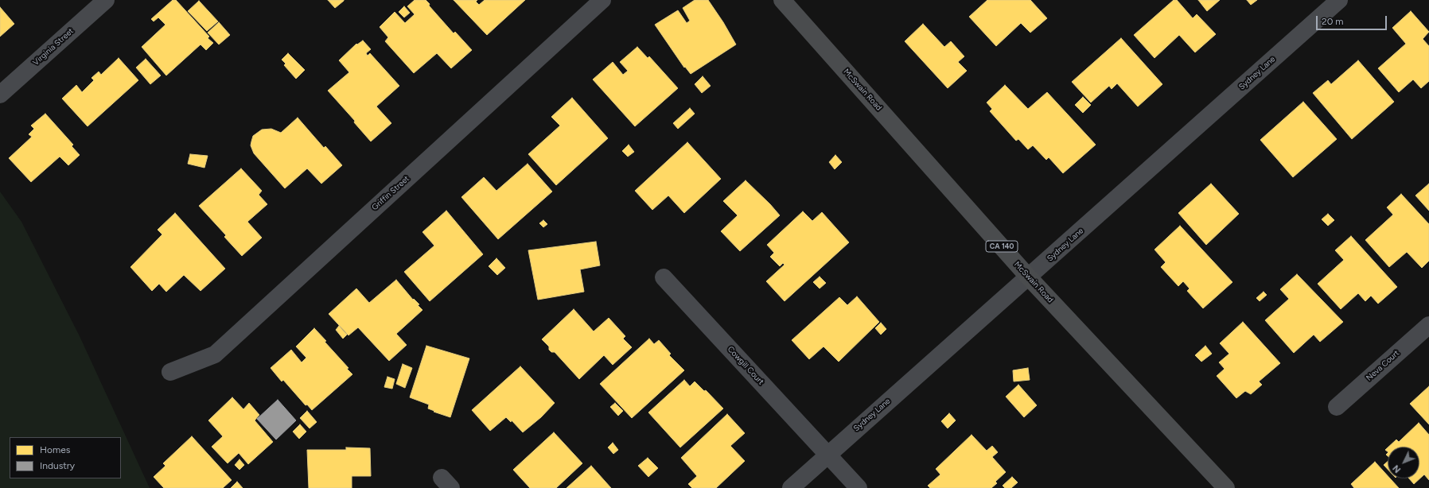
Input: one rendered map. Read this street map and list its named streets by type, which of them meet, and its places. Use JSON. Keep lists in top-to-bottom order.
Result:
{
  "streets": {
    "main road": ["McSwain Road", "CA 140"],
    "street": [
      "Virginia Street",
      "Sydney Lane",
      "Griffin Street",
      "Cowgill Court",
      "Neva Court"
    ]
  },
  "crossings": [
    ["Sydney Lane", "McSwain Road"],
    ["Sydney Lane", "Cowgill Court"]
  ],
  "legend": ["Homes", "Industry"],
  "scale_bar": "20 m",
  "north": "bottom left"
}
